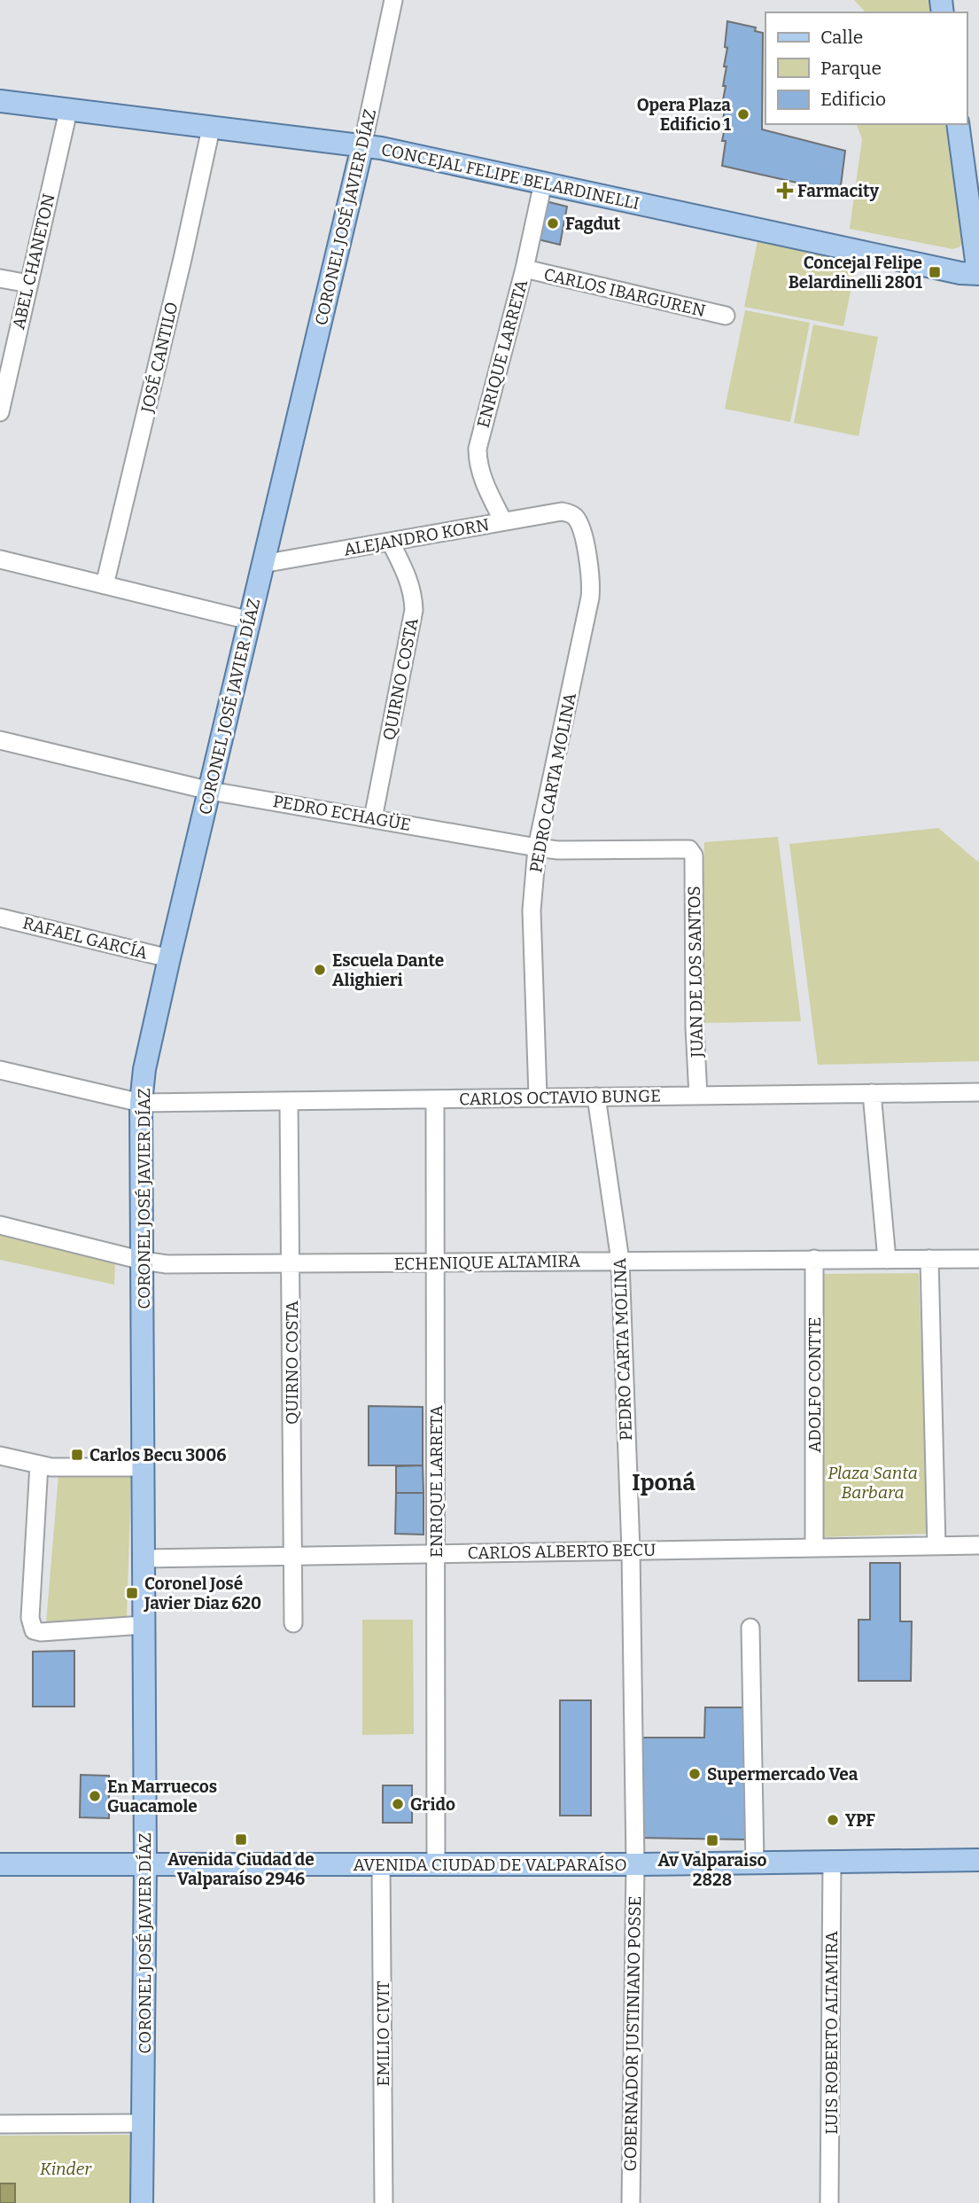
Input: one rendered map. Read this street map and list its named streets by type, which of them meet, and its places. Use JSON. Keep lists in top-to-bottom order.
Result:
{
  "streets": {
    "main road": ["CONCEJAL FELIPE BELARDINELLI", "CORONEL JOSÉ JAVIER DÍAZ", "AVENIDA CIUDAD DE VALPARAÍSO"],
    "street": [
      "ABEL CHANETON",
      "CARLOS IBARGUREN",
      "ENRIQUE LARRETA",
      "JOSÉ CANTILO",
      "ALEJANDRO KORN",
      "QUIRNO COSTA",
      "PEDRO CARTA MOLINA",
      "PEDRO ECHAGÜE",
      "RAFAEL GARCÍA",
      "JUAN DE LOS SANTOS",
      "CARLOS OCTAVIO BUNGE",
      "ECHENIQUE ALTAMIRA",
      "ADOLFO CONTTE",
      "CARLOS ALBERTO BECU",
      "LUIS ROBERTO ALTAMIRA",
      "EMILIO CIVIT",
      "GOBERNADOR JUSTINIANO POSSE"
    ]
  },
  "crossings": [
    ["CONCEJAL FELIPE BELARDINELLI", "CORONEL JOSÉ JAVIER DÍAZ"],
    ["CONCEJAL FELIPE BELARDINELLI", "ABEL CHANETON"],
    ["CONCEJAL FELIPE BELARDINELLI", "ENRIQUE LARRETA"],
    ["CONCEJAL FELIPE BELARDINELLI", "JOSÉ CANTILO"],
    ["CORONEL JOSÉ JAVIER DÍAZ", "ALEJANDRO KORN"],
    ["CORONEL JOSÉ JAVIER DÍAZ", "PEDRO ECHAGÜE"],
    ["CORONEL JOSÉ JAVIER DÍAZ", "RAFAEL GARCÍA"],
    ["CORONEL JOSÉ JAVIER DÍAZ", "CARLOS OCTAVIO BUNGE"],
    ["CORONEL JOSÉ JAVIER DÍAZ", "ECHENIQUE ALTAMIRA"],
    ["CORONEL JOSÉ JAVIER DÍAZ", "CARLOS ALBERTO BECU"],
    ["CORONEL JOSÉ JAVIER DÍAZ", "AVENIDA CIUDAD DE VALPARAÍSO"],
    ["CARLOS IBARGUREN", "ENRIQUE LARRETA"],
    ["ENRIQUE LARRETA", "ALEJANDRO KORN"],
    ["ENRIQUE LARRETA", "CARLOS OCTAVIO BUNGE"],
    ["ENRIQUE LARRETA", "ECHENIQUE ALTAMIRA"],
    ["ENRIQUE LARRETA", "CARLOS ALBERTO BECU"],
    ["ENRIQUE LARRETA", "AVENIDA CIUDAD DE VALPARAÍSO"],
    ["ALEJANDRO KORN", "QUIRNO COSTA"],
    ["ALEJANDRO KORN", "PEDRO CARTA MOLINA"],
    ["QUIRNO COSTA", "PEDRO ECHAGÜE"],
    ["QUIRNO COSTA", "CARLOS OCTAVIO BUNGE"],
    ["QUIRNO COSTA", "ECHENIQUE ALTAMIRA"],
    ["QUIRNO COSTA", "CARLOS ALBERTO BECU"],
    ["PEDRO CARTA MOLINA", "PEDRO ECHAGÜE"],
    ["PEDRO CARTA MOLINA", "CARLOS OCTAVIO BUNGE"],
    ["PEDRO CARTA MOLINA", "ECHENIQUE ALTAMIRA"],
    ["PEDRO CARTA MOLINA", "CARLOS ALBERTO BECU"],
    ["PEDRO CARTA MOLINA", "AVENIDA CIUDAD DE VALPARAÍSO"],
    ["PEDRO CARTA MOLINA", "GOBERNADOR JUSTINIANO POSSE"],
    ["PEDRO ECHAGÜE", "JUAN DE LOS SANTOS"],
    ["JUAN DE LOS SANTOS", "CARLOS OCTAVIO BUNGE"],
    ["ECHENIQUE ALTAMIRA", "ADOLFO CONTTE"],
    ["ADOLFO CONTTE", "CARLOS ALBERTO BECU"],
    ["AVENIDA CIUDAD DE VALPARAÍSO", "LUIS ROBERTO ALTAMIRA"],
    ["AVENIDA CIUDAD DE VALPARAÍSO", "EMILIO CIVIT"],
    ["AVENIDA CIUDAD DE VALPARAÍSO", "GOBERNADOR JUSTINIANO POSSE"]
  ],
  "districts": ["Iponá"],
  "parks": ["Plaza Santa Barbara", "Kinder"],
  "places": {
    "other": [
      "Opera Plaza Edificio 1",
      "Fagdut",
      "Escuela Dante Alighieri",
      "Supermercado Vea",
      "En Marruecos Guacamole",
      "Grido",
      "YPF"
    ],
    "health": ["Farmacity"],
    "transit": [
      "Concejal Felipe Belardinelli 2801",
      "Carlos Becu 3006",
      "Coronel José Javier Diaz 620",
      "Avenida Ciudad de Valparaíso 2946",
      "Av Valparaiso 2828"
    ]
  },
  "legend": ["Calle", "Parque", "Edificio"]
}
